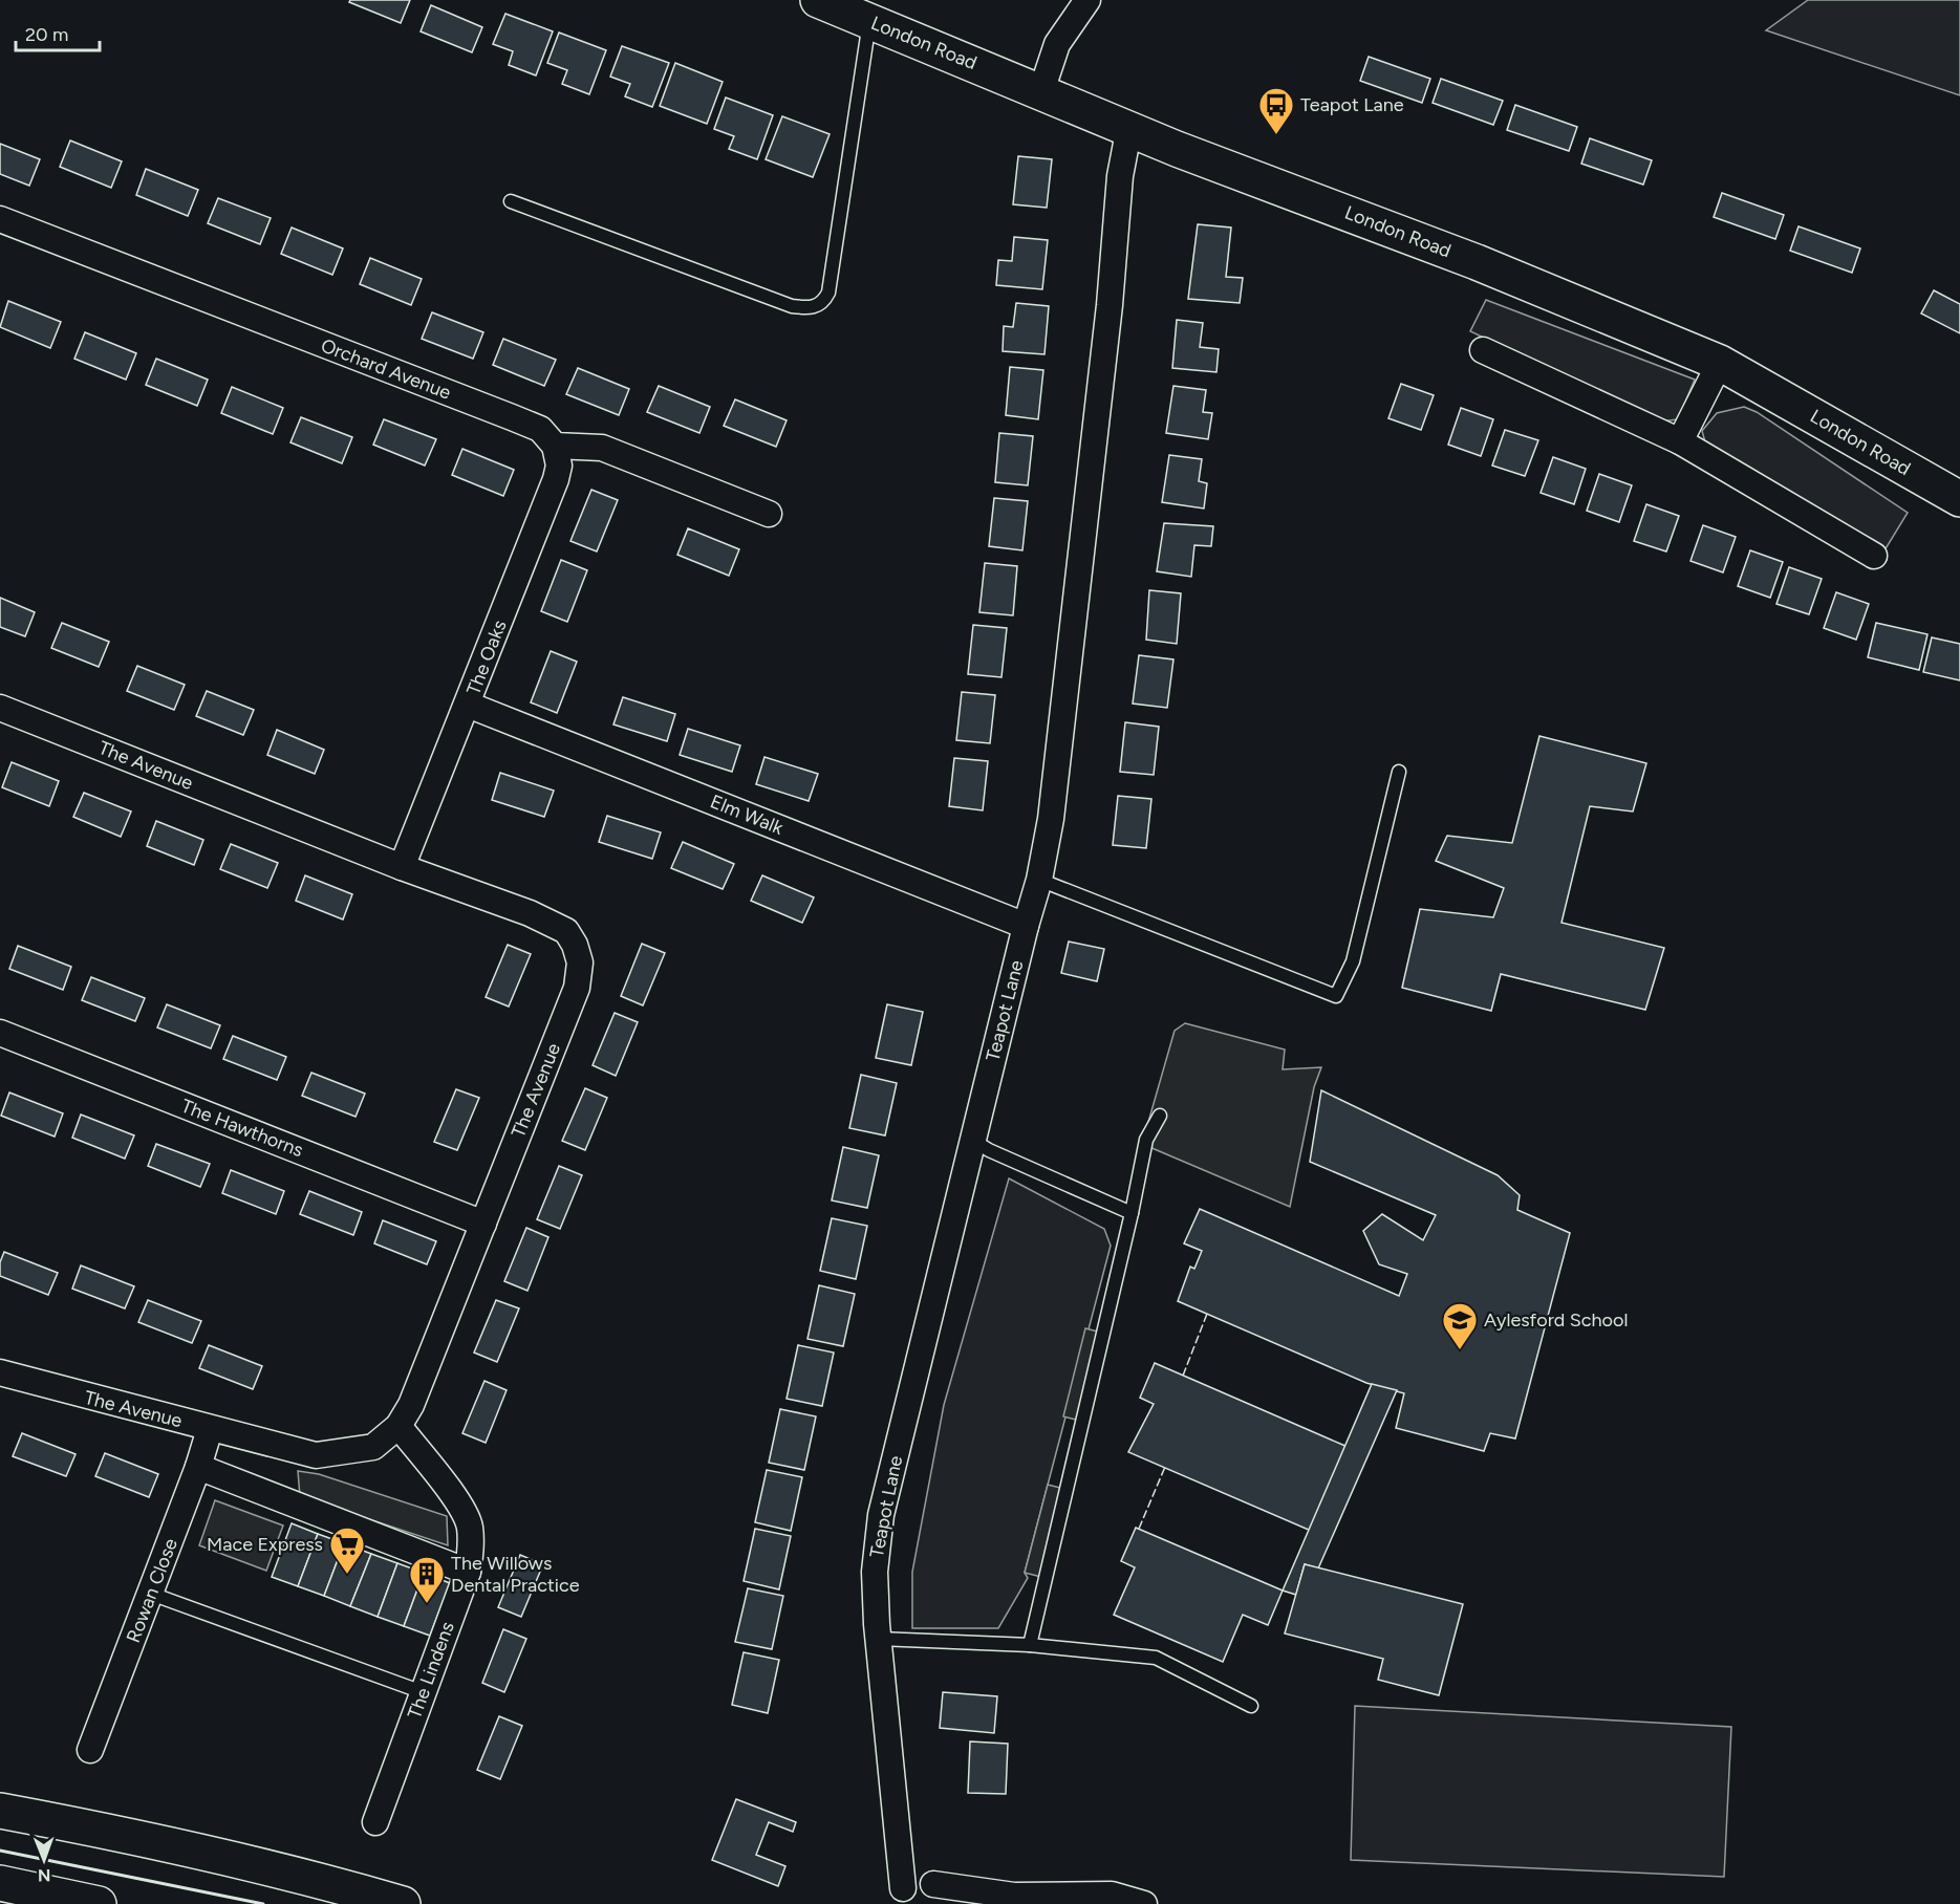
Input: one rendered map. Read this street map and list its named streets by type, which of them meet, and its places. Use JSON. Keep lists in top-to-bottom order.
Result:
{
  "streets": {
    "main road": ["London Road"],
    "street": [
      "Orchard Avenue",
      "The Oaks",
      "The Avenue",
      "Elm Walk",
      "Teapot Lane",
      "The Hawthorns",
      "Rowan Close",
      "The Lindens"
    ]
  },
  "crossings": [
    ["London Road", "Teapot Lane"],
    ["Orchard Avenue", "The Oaks"],
    ["The Oaks", "The Avenue"],
    ["The Oaks", "Elm Walk"],
    ["The Avenue", "The Hawthorns"],
    ["The Avenue", "Rowan Close"],
    ["The Avenue", "The Lindens"],
    ["Elm Walk", "Teapot Lane"]
  ],
  "places": {
    "bus stop": ["Teapot Lane"],
    "school or university": ["Aylesford School"],
    "supermarket": ["Mace Express"],
    "building": ["The Willows Dental Practice"]
  },
  "scale_bar": "20 m",
  "north": "bottom"
}
